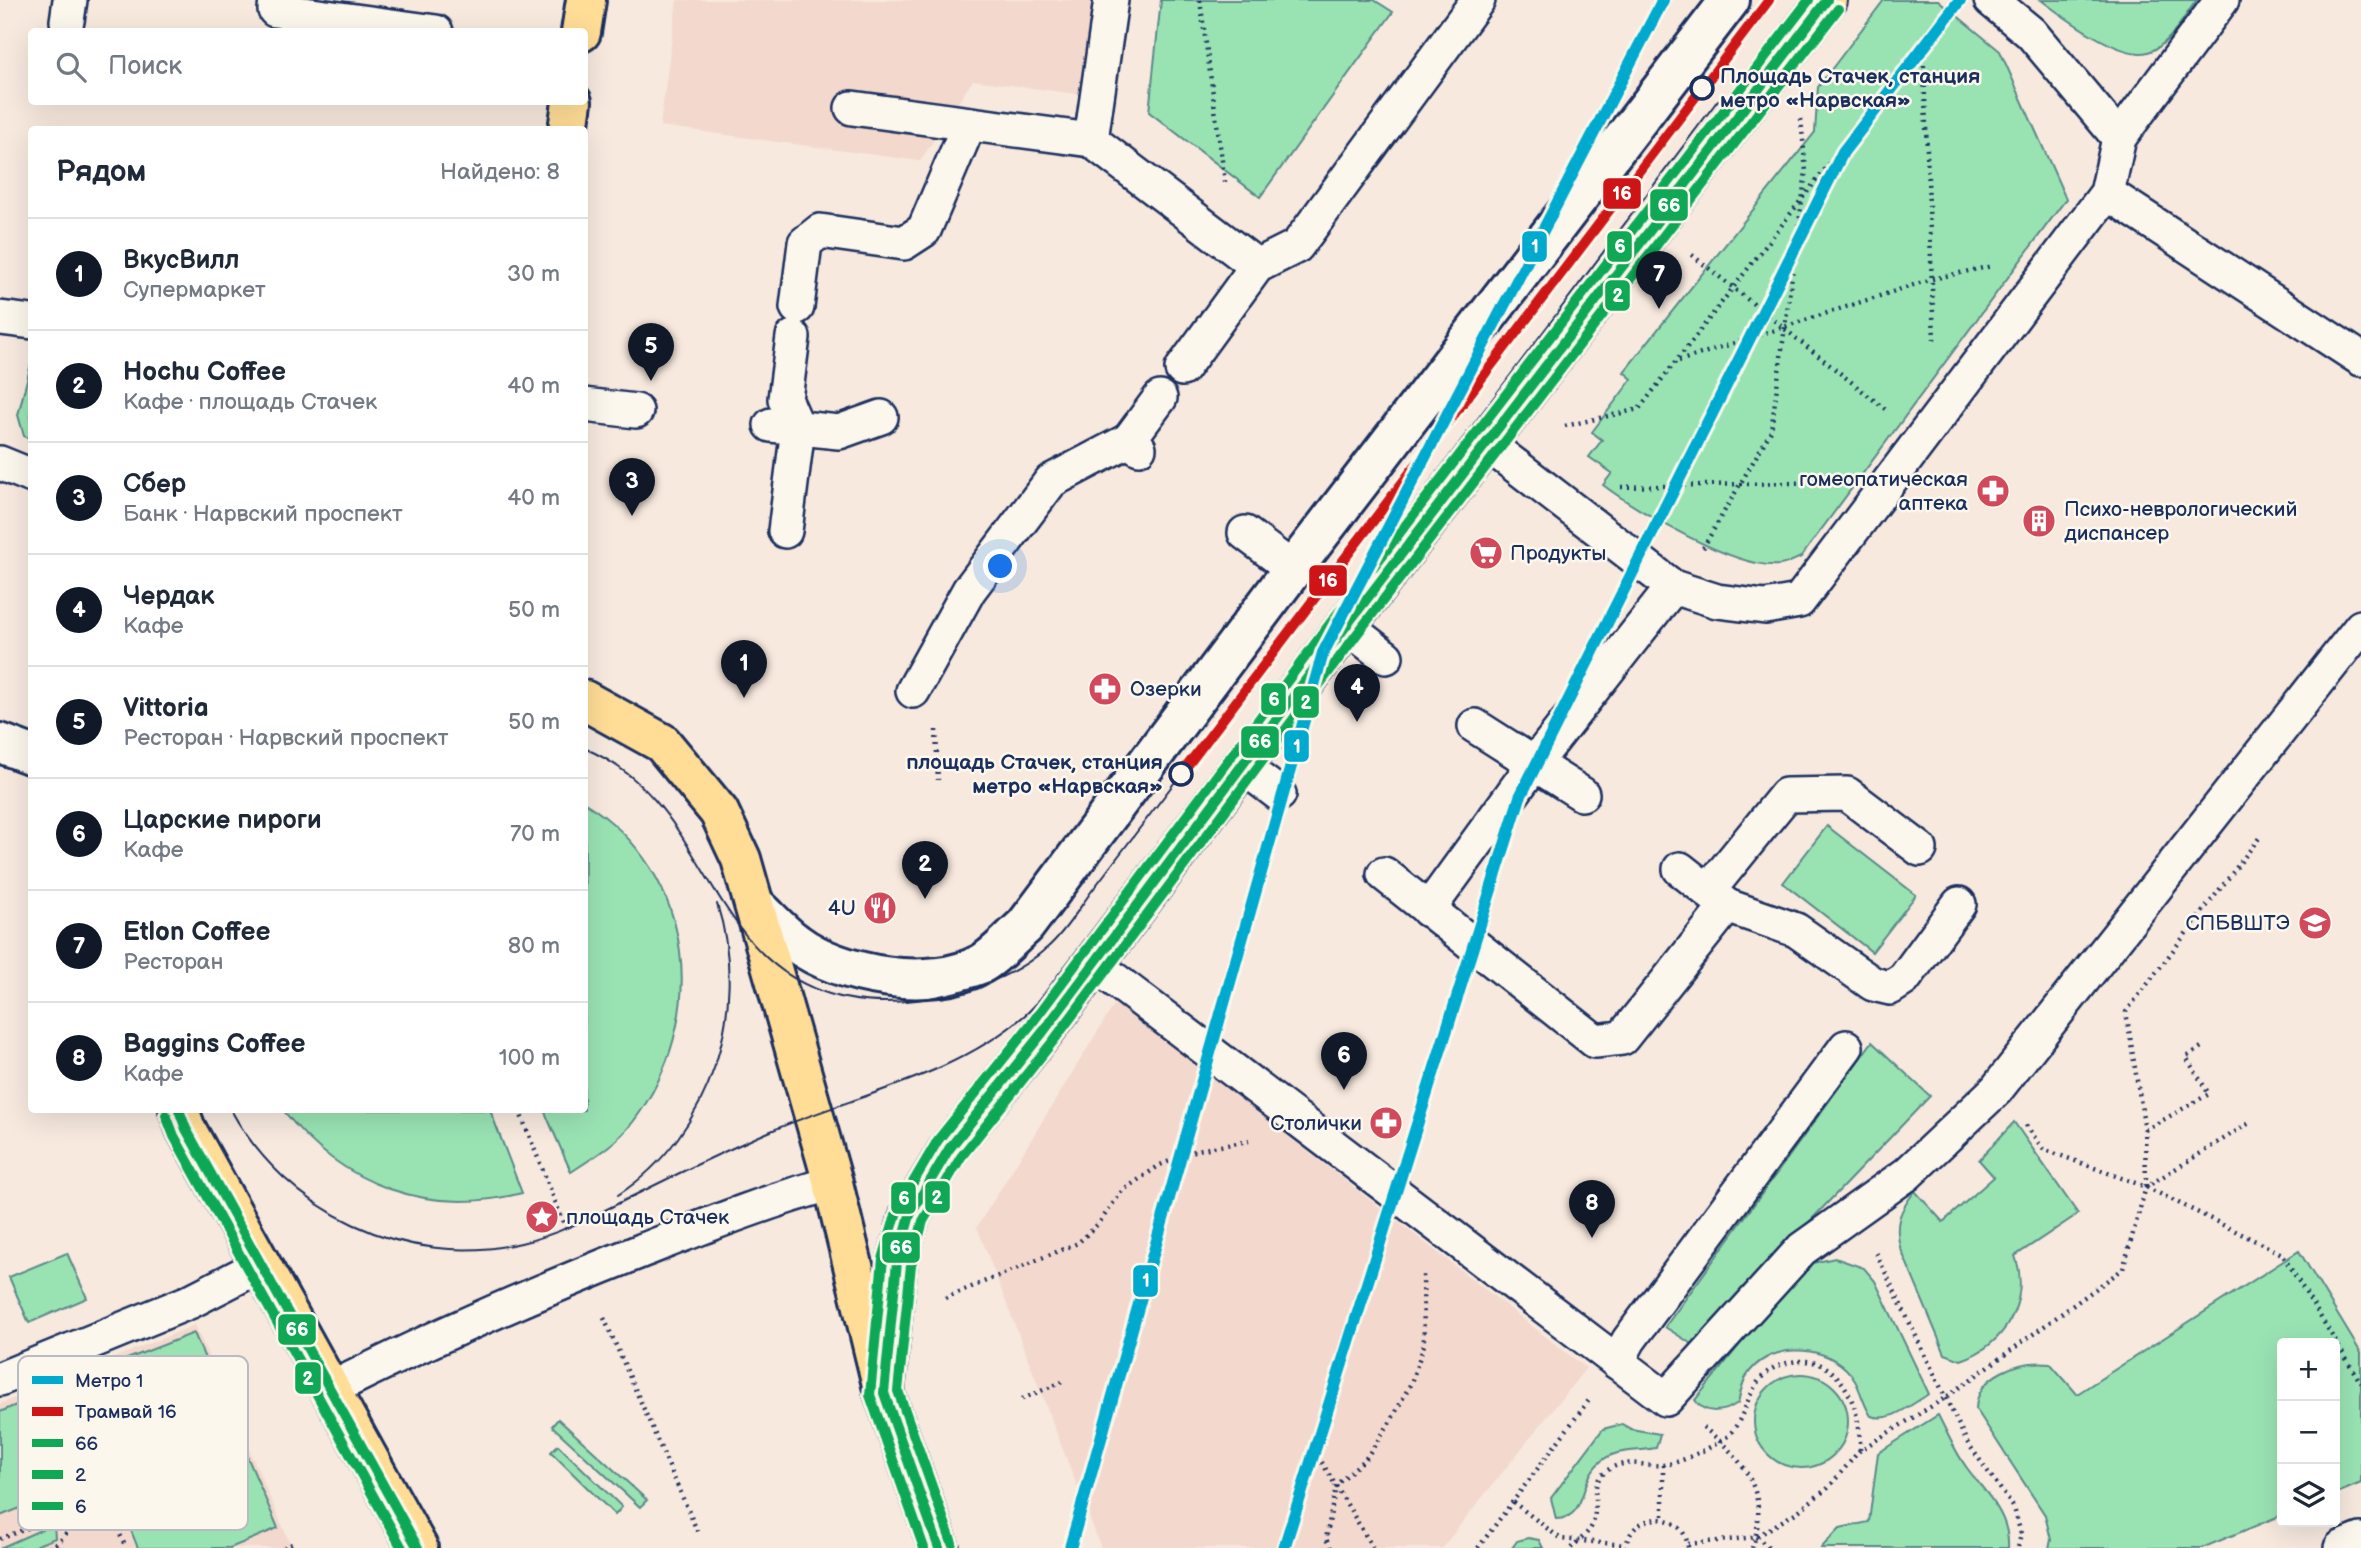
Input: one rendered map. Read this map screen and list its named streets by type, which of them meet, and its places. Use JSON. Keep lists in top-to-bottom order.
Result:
{
  "places": {
    "other": ["Площадь Стачек, станция метро «Нарвская»", "площадь Стачек, станция метро «Нарвская»"],
    "pharmacy": ["гомеопатическая аптека", "Озерки", "Столички"],
    "building": ["Психо-неврологический диспансер"],
    "supermarket": ["Продукты"],
    "restaurant": ["4U"],
    "school or university": ["СПБВШТЭ"],
    "place": ["площадь Стачек"]
  },
  "lines": [
    "metro line 1",
    "tram line 16",
    "transit line 66",
    "transit line 6",
    "transit line 2"
  ],
  "legend": [
    "Метро 1",
    "Трамвай 16",
    "66",
    "2",
    "6"
  ],
  "page": {
    "search": "Поиск",
    "heading": ["Рядом", "Найдено: 8"],
    "list": [
      {
        "mark": "1",
        "name": "ВкусВилл",
        "note": "Супермаркет",
        "value": "30 m"
      },
      {
        "mark": "2",
        "name": "Hochu Coffee",
        "note": "Кафе · площадь Стачек",
        "value": "40 m"
      },
      {
        "mark": "3",
        "name": "Сбер",
        "note": "Банк · Нарвский проспект",
        "value": "40 m"
      },
      {
        "mark": "4",
        "name": "Чердак",
        "note": "Кафе",
        "value": "50 m"
      },
      {
        "mark": "5",
        "name": "Vittoria",
        "note": "Ресторан · Нарвский проспект",
        "value": "50 m"
      },
      {
        "mark": "6",
        "name": "Царские пироги",
        "note": "Кафе",
        "value": "70 m"
      },
      {
        "mark": "7",
        "name": "Etlon Coffee",
        "note": "Ресторан",
        "value": "80 m"
      },
      {
        "mark": "8",
        "name": "Baggins Coffee",
        "note": "Кафе",
        "value": "100 m"
      }
    ],
    "pins": [
      "7",
      "5",
      "3",
      "1",
      "4",
      "2",
      "6",
      "8"
    ],
    "map_buttons": ["+", "−"]
  }
}
